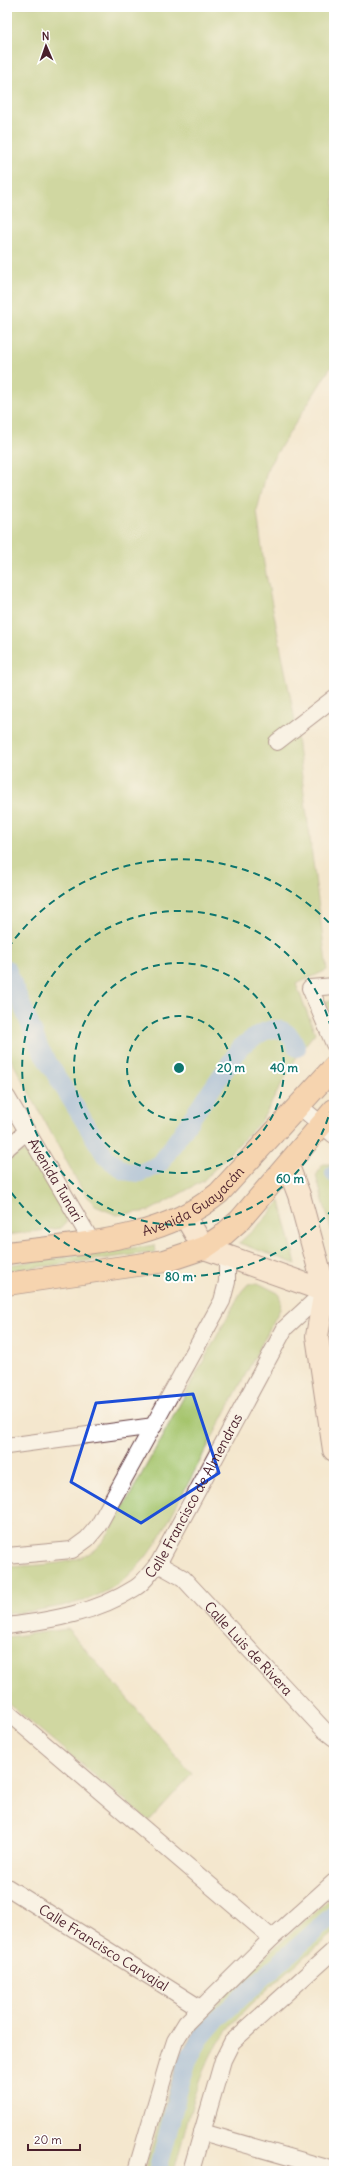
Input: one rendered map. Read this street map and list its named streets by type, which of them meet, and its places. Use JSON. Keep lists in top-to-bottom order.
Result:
{
  "streets": {
    "main road": ["Avenida Guayacán"],
    "street": [
      "Avenida Tunari",
      "Calle Francisco de Almendras",
      "Calle Luis de Rivera",
      "Calle Francisco Carvajal"
    ]
  },
  "crossings": [
    ["Avenida Tunari", "Avenida Guayacán"],
    ["Calle Francisco de Almendras", "Calle Luis de Rivera"]
  ],
  "scale_bar": "20 m",
  "north": "top",
  "rings": [
    "20 m",
    "40 m",
    "60 m",
    "80 m"
  ]
}
